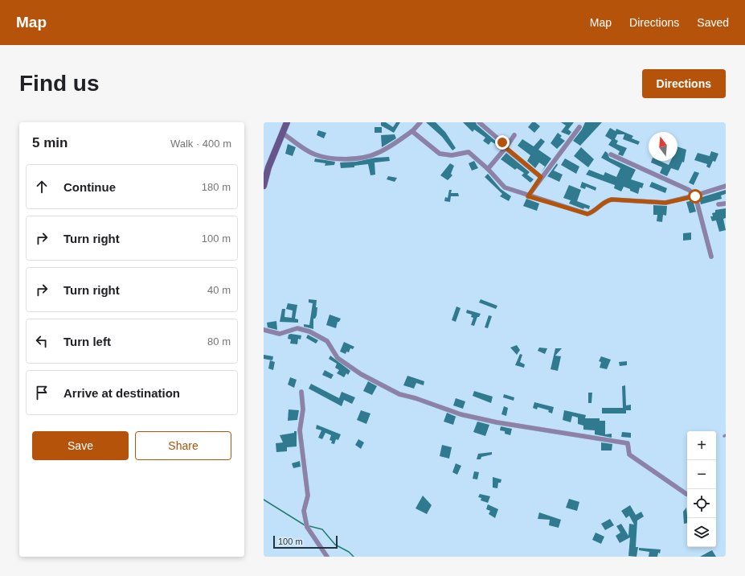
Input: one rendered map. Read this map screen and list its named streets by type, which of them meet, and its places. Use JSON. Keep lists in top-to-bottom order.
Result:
{
  "scale_bar": "100 m",
  "north": "top",
  "page": {
    "header": "Map",
    "nav": ["Map", "Directions", "Saved"],
    "buttons": [
      "Directions",
      ["Save", "Share"]
    ],
    "title": "Find us",
    "heading": ["5 min", "Walk · 400 m"],
    "list": [
      ["Continue", "180 m"],
      ["Turn right", "100 m"],
      ["Turn right", "40 m"],
      ["Turn left", "80 m"],
      "Arrive at destination"
    ],
    "map_buttons": ["+", "−"],
    "scale": "100 m"
  }
}
